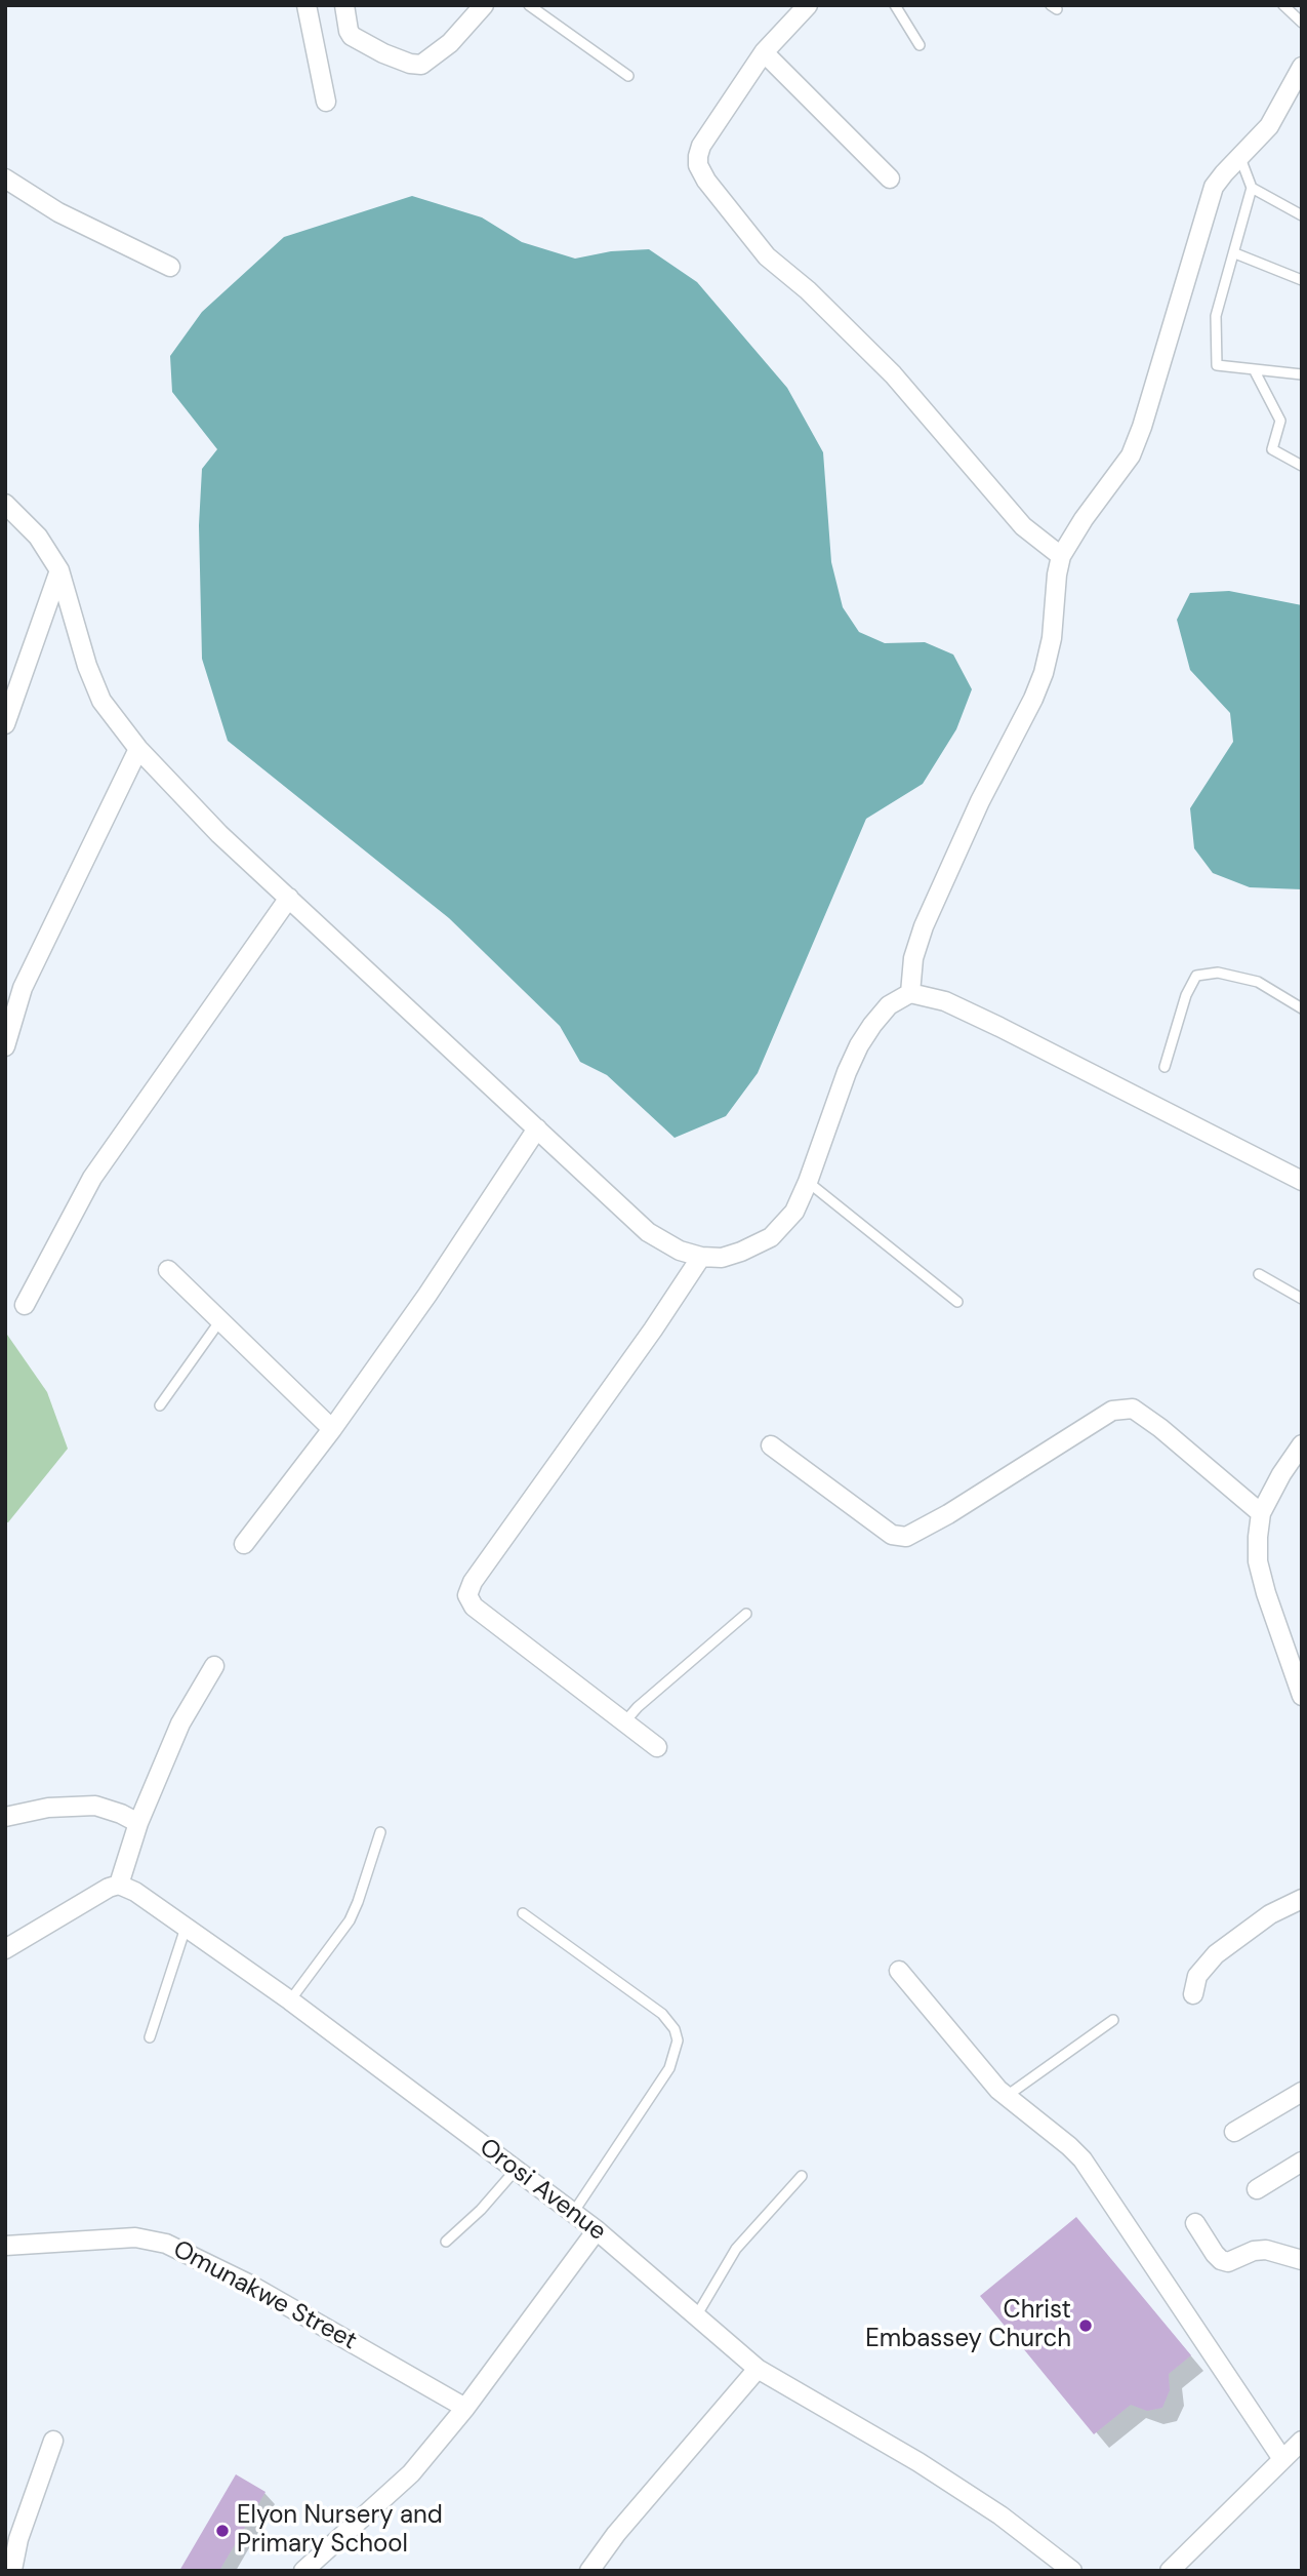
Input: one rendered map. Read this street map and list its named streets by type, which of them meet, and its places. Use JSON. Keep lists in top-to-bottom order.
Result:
{
  "streets": {
    "street": ["Orosi Avenue", "Omunakwe Street"]
  },
  "places": ["Christ Embassey Church", "Elyon Nursery and Primary School"]
}
